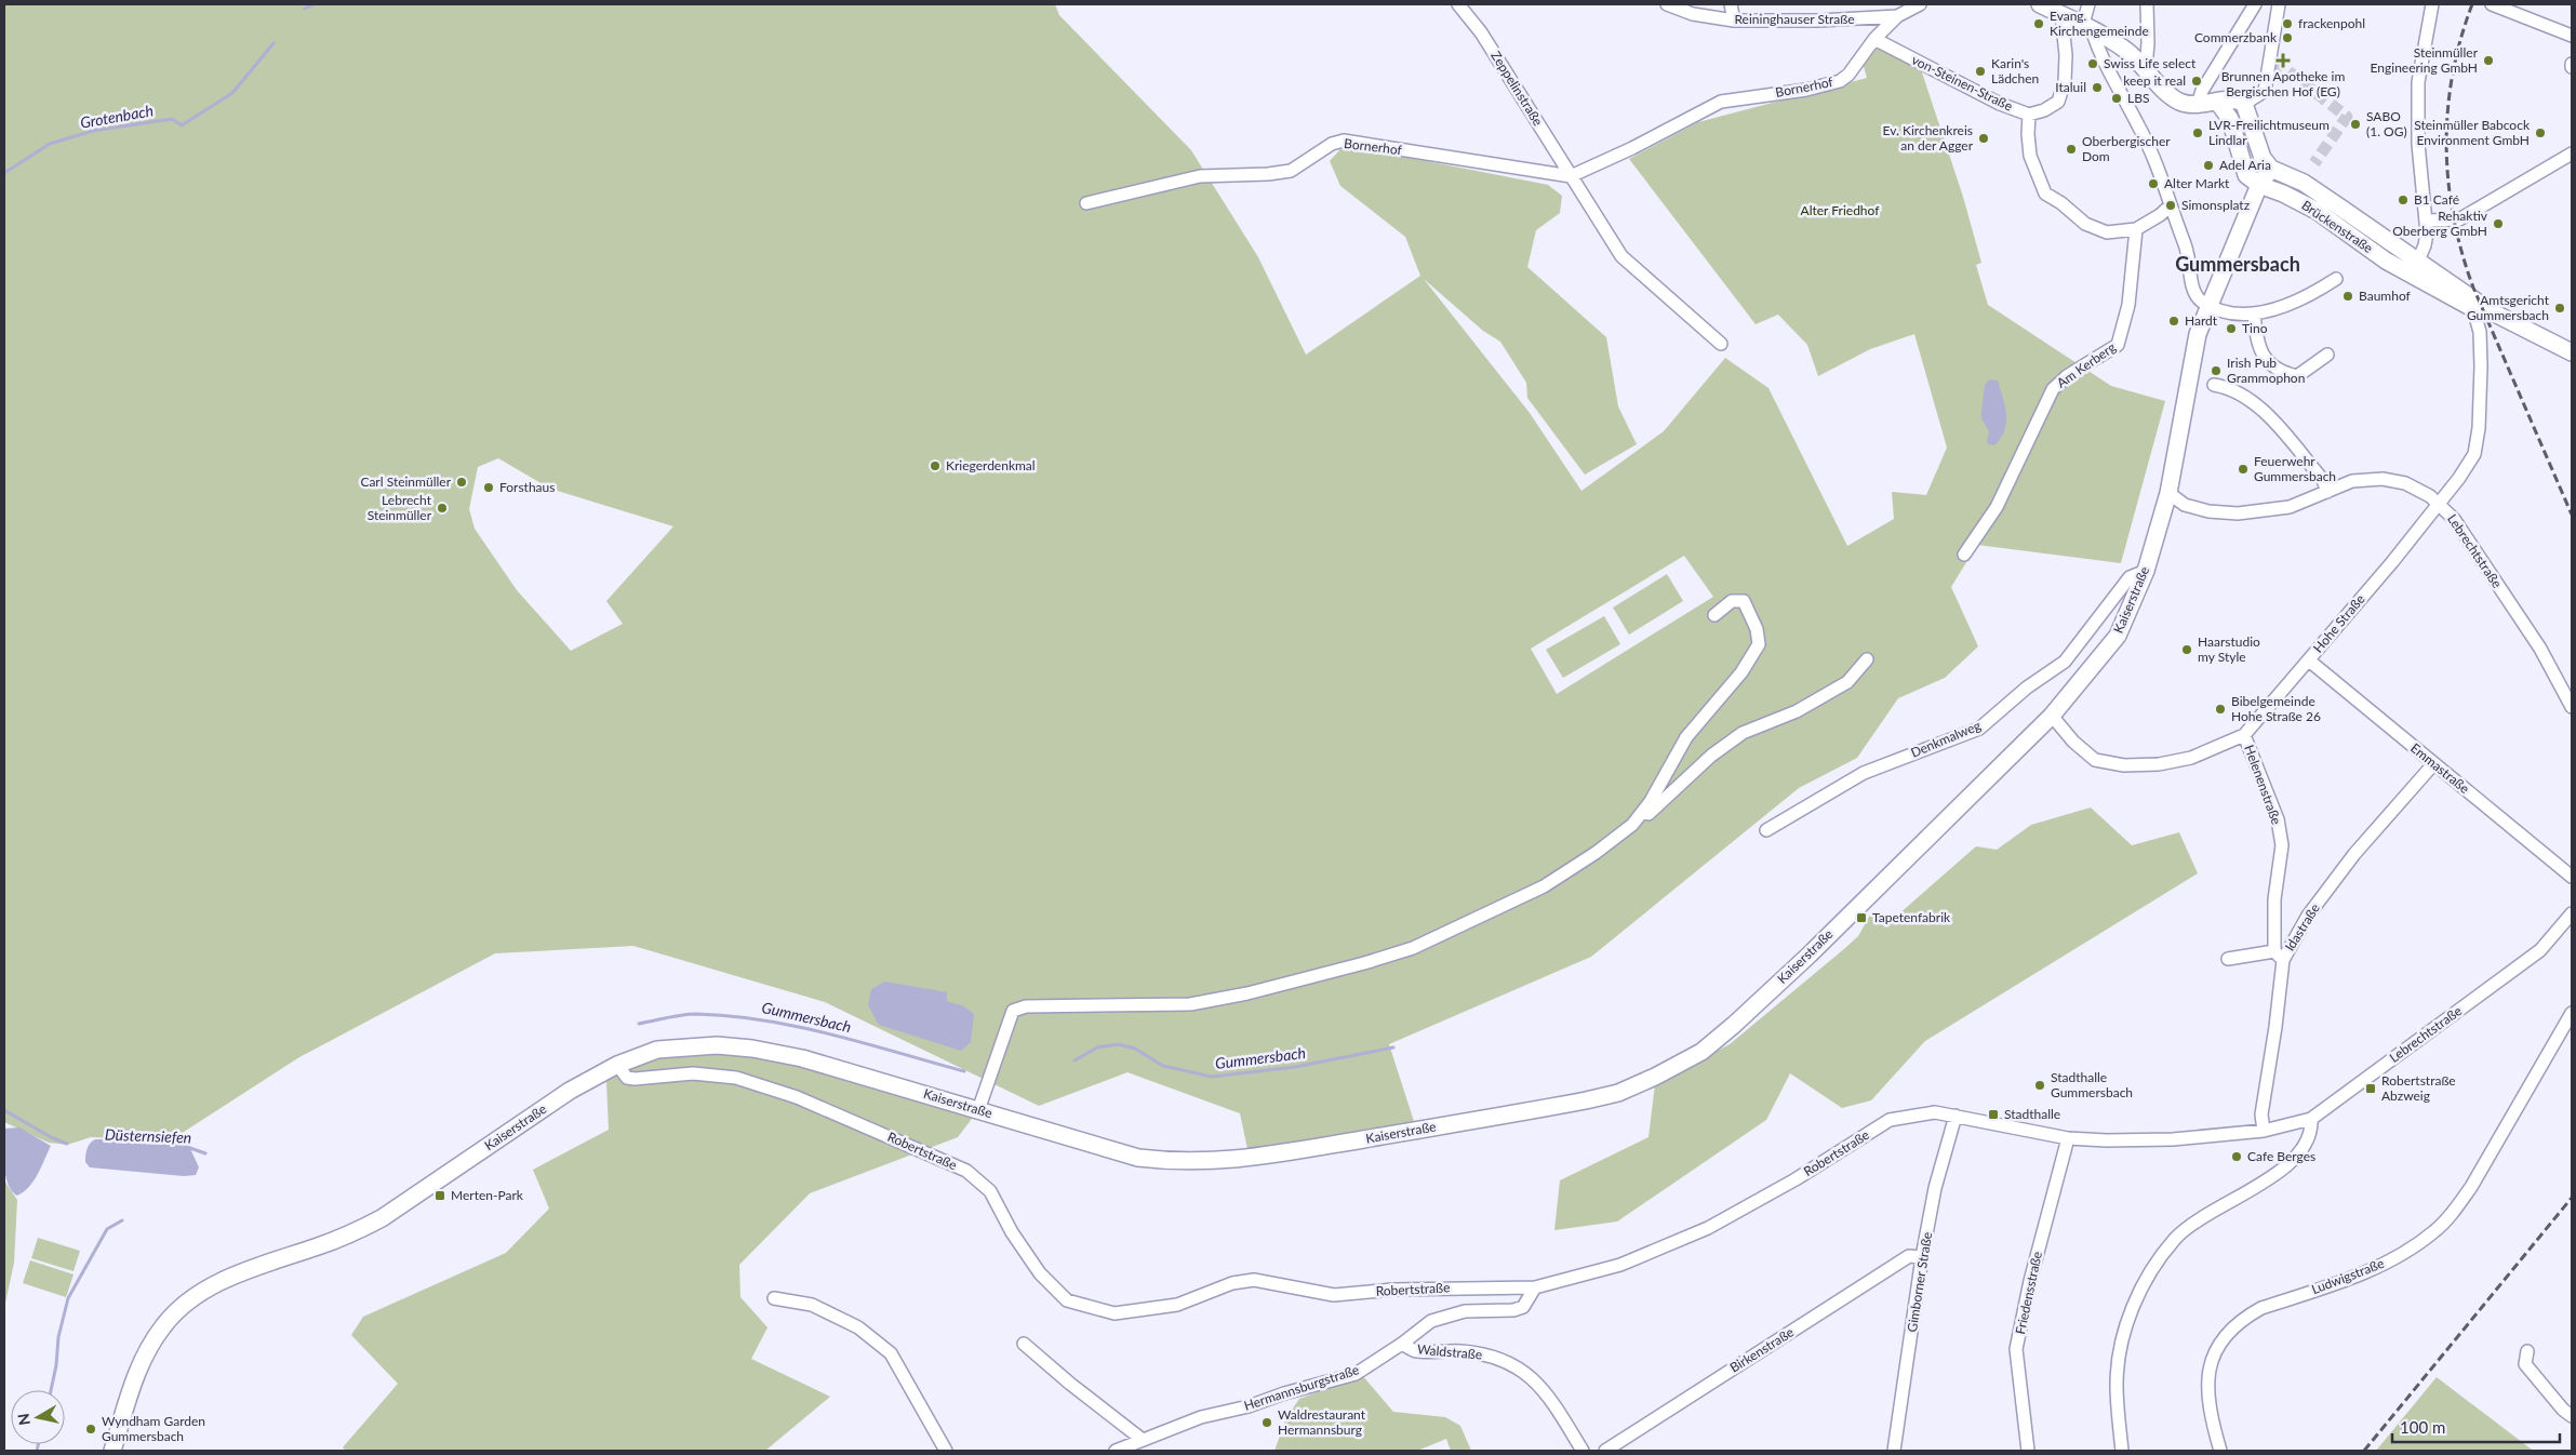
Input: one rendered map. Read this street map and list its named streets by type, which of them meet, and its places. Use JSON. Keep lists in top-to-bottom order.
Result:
{
  "streets": {
    "street": [
      "Reininghauser Straße",
      "von-Steinen-Straße",
      "Bornerhof",
      "Zeppelinstraße",
      "Brückenstraße",
      "Am Kerberg",
      "Lebrechtstraße",
      "Kaiserstraße",
      "Hohe Straße",
      "Denkmalweg",
      "Emmastraße",
      "Helenenstraße",
      "Idastraße",
      "Robertstraße",
      "Ludwigstraße",
      "Gimborner Straße",
      "Friedensstraße",
      "Birkenstraße",
      "Waldstraße",
      "Hermannsburgstraße"
    ]
  },
  "crossings": [
    ["Reininghauser Straße", "Bornerhof"],
    ["von-Steinen-Straße", "Bornerhof"],
    ["Bornerhof", "Zeppelinstraße"],
    ["Brückenstraße", "Kaiserstraße"],
    ["Brückenstraße", "Hohe Straße"],
    ["Lebrechtstraße", "Kaiserstraße"],
    ["Lebrechtstraße", "Hohe Straße"],
    ["Lebrechtstraße", "Idastraße"],
    ["Lebrechtstraße", "Robertstraße"],
    ["Kaiserstraße", "Hohe Straße"],
    ["Kaiserstraße", "Denkmalweg"],
    ["Kaiserstraße", "Robertstraße"],
    ["Hohe Straße", "Emmastraße"],
    ["Hohe Straße", "Helenenstraße"],
    ["Emmastraße", "Idastraße"],
    ["Helenenstraße", "Idastraße"],
    ["Idastraße", "Robertstraße"],
    ["Robertstraße", "Gimborner Straße"],
    ["Robertstraße", "Friedensstraße"],
    ["Robertstraße", "Hermannsburgstraße"],
    ["Gimborner Straße", "Birkenstraße"],
    ["Waldstraße", "Hermannsburgstraße"]
  ],
  "districts": ["Gummersbach"],
  "water": ["Grotenbach", "Gummersbach", "Düsternsiefen"],
  "parks": ["Alter Friedhof"],
  "places": {
    "other": [
      "Evang. Kirchengemeinde",
      "frackenpohl",
      "Commerzbank",
      "Steinmüller Engineering GmbH",
      "Swiss Life select",
      "Karin's Lädchen",
      "keep it real",
      "Italuil",
      "LBS",
      "SABO (1. OG)",
      "LVR-Freilichtmuseum Lindlar",
      "Steinmüller Babcock Environment GmbH",
      "Ev. Kirchenkreis an der Agger",
      "Oberbergischer Dom",
      "Adel Aria",
      "Alter Markt",
      "B1 Café",
      "Simonsplatz",
      "Rehaktiv Oberberg GmbH",
      "Baumhof",
      "Amtsgericht Gummersbach",
      "Hardt",
      "Tino",
      "Irish Pub Grammophon",
      "Kriegerdenkmal",
      "Feuerwehr Gummersbach",
      "Carl Steinmüller",
      "Forsthaus",
      "Lebrecht Steinmüller",
      "Haarstudio my Style",
      "Bibelgemeinde Hohe Straße 26",
      "Stadthalle Gummersbach",
      "Cafe Berges",
      "Waldrestaurant Hermannsburg",
      "Wyndham Garden Gummersbach"
    ],
    "health": ["Brunnen Apotheke im Bergischen Hof (EG)"],
    "transit": [
      "Tapetenfabrik",
      "Robertstraße Abzweig",
      "Stadthalle",
      "Merten-Park"
    ]
  },
  "scale_bar": "100 m",
  "north": "left"
}
